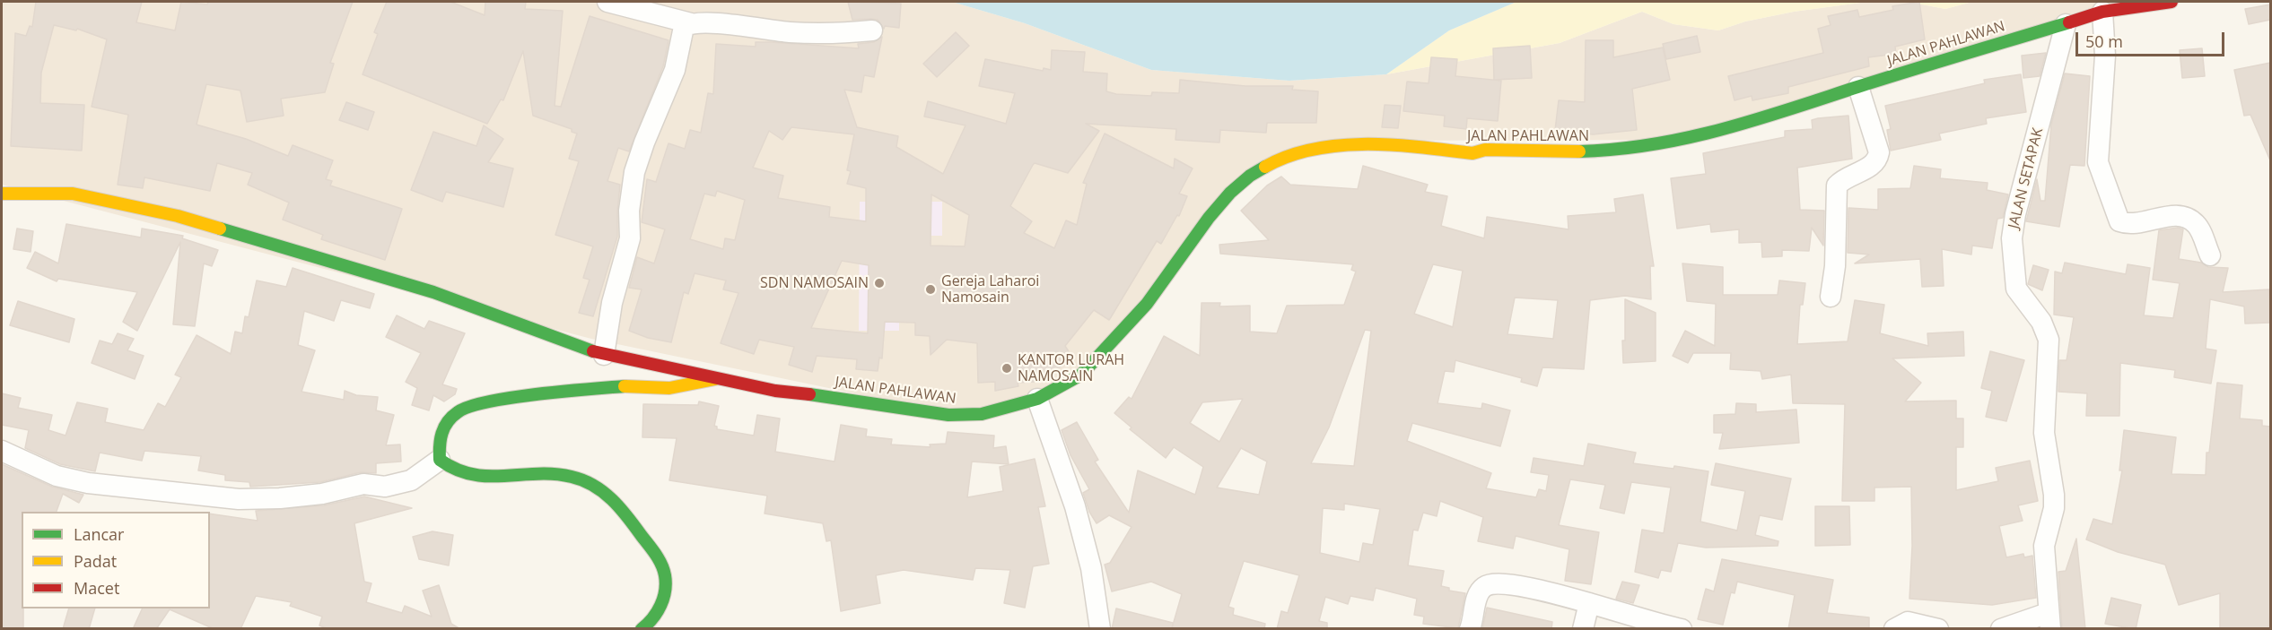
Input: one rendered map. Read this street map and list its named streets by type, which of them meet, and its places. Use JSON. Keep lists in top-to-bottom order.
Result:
{
  "streets": {
    "main road": ["JALAN PAHLAWAN"],
    "street": ["JALAN SETAPAK"]
  },
  "crossings": [
    ["JALAN PAHLAWAN", "JALAN SETAPAK"]
  ],
  "places": ["SDN NAMOSAIN", "Gereja Laharoi Namosain", "KANTOR LURAH NAMOSAIN"],
  "legend": ["Lancar", "Padat", "Macet"],
  "scale_bar": "50 m"
}
